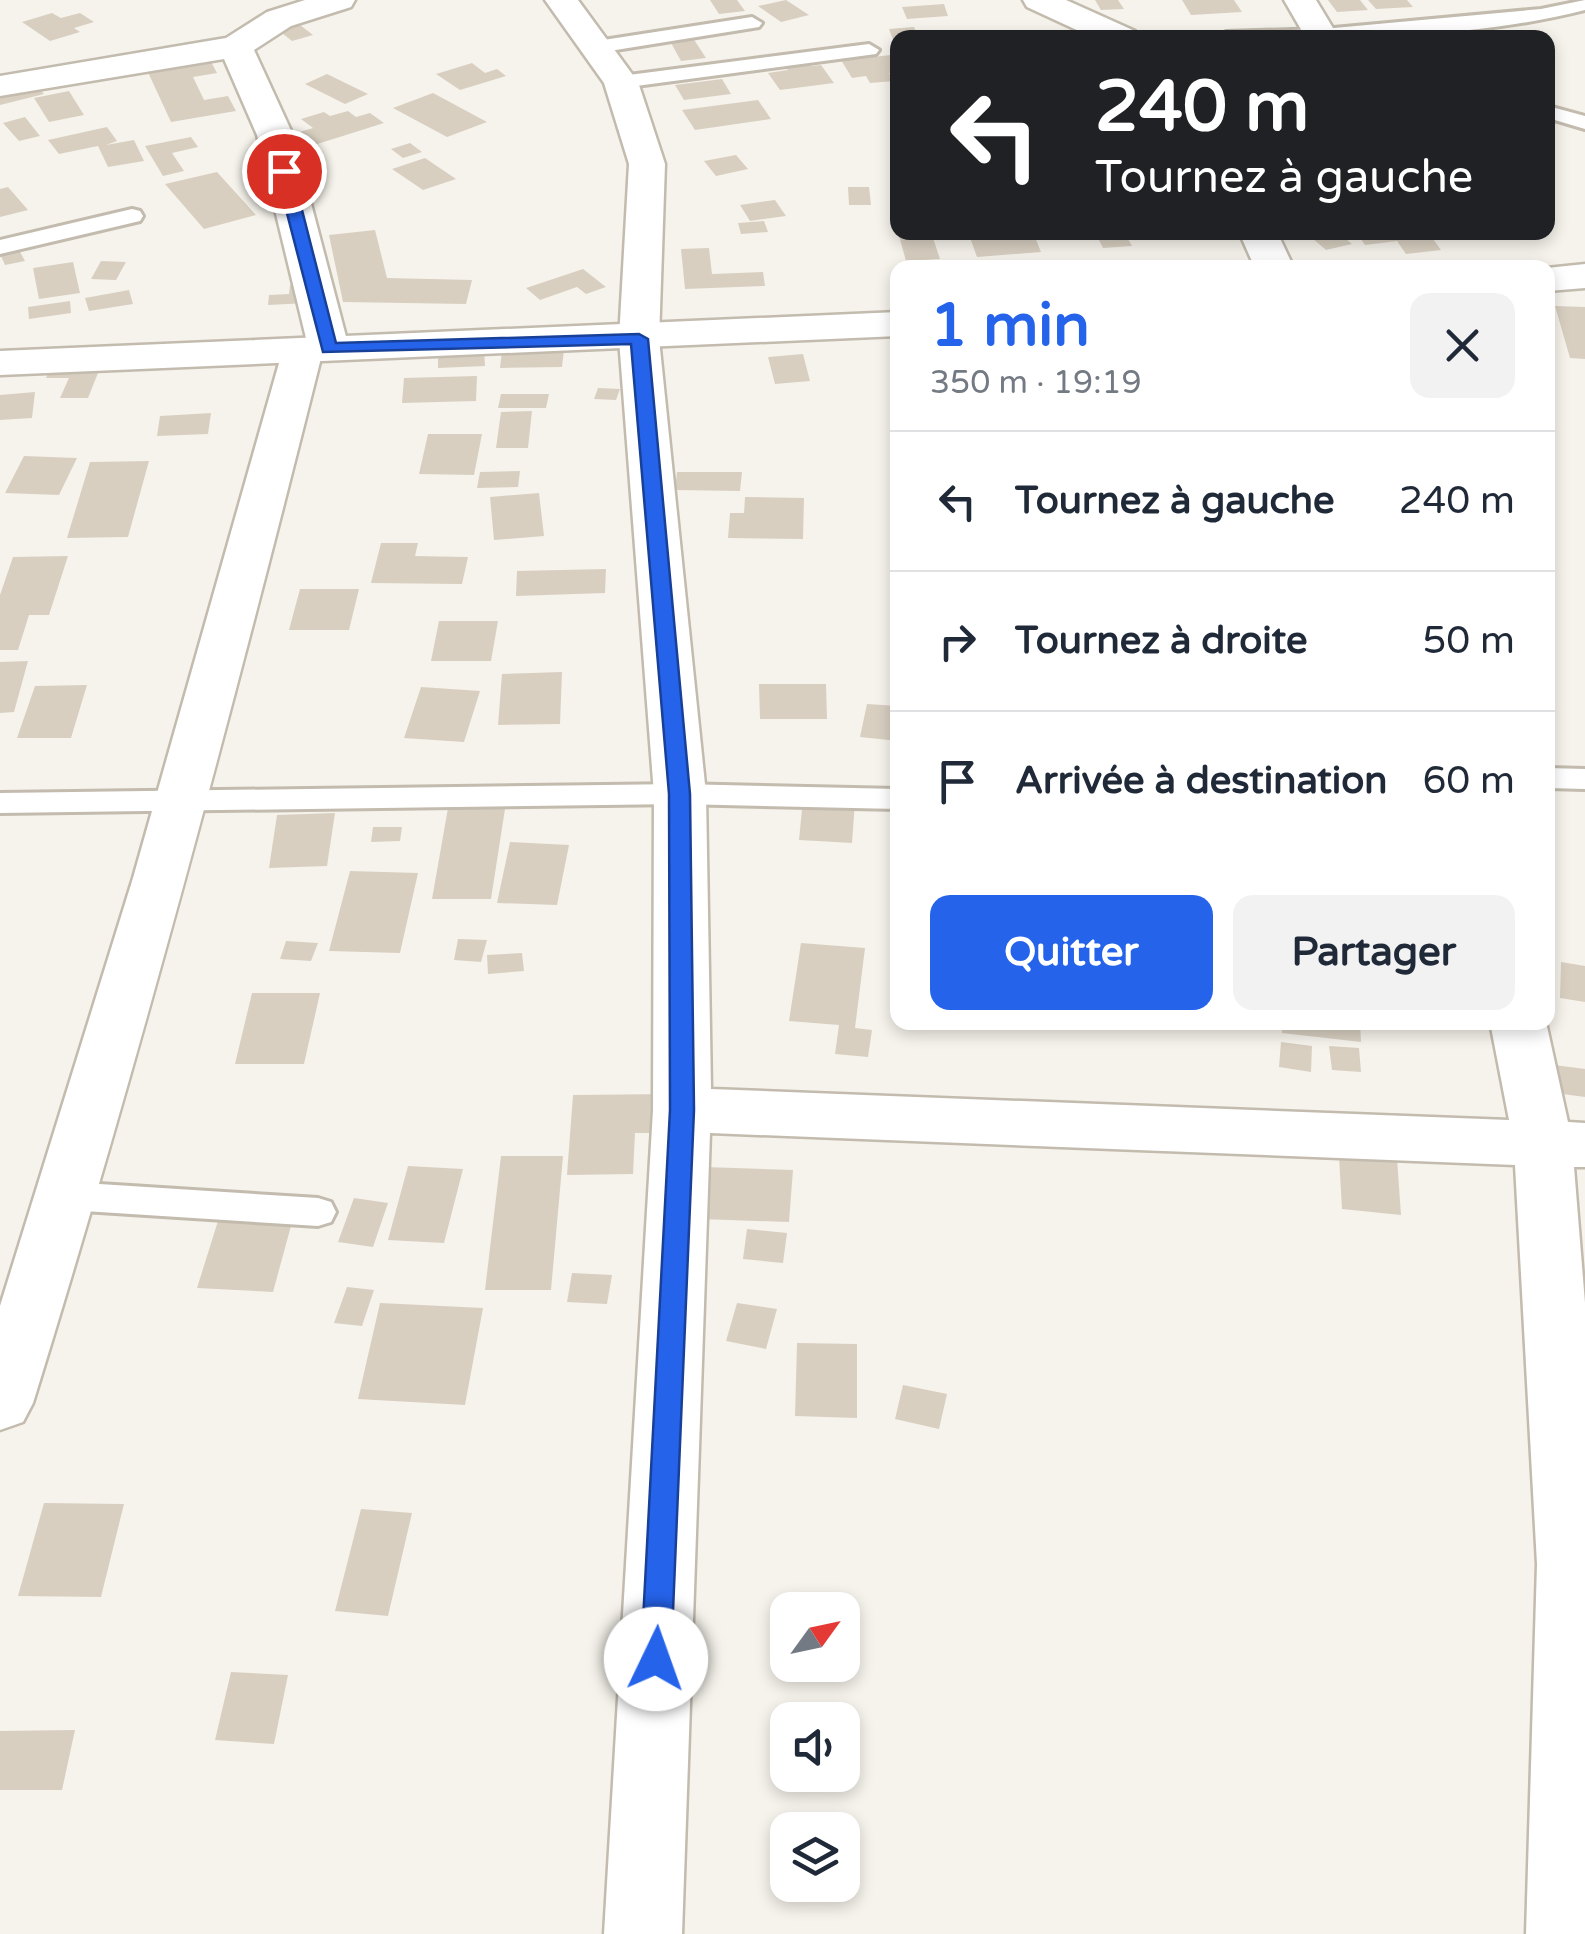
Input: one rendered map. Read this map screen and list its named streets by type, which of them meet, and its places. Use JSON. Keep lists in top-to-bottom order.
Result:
{
  "north": "top right",
  "page": {
    "turn": ["240 m", "Tournez à gauche"],
    "heading": ["1 min", "350 m · 19:19"],
    "list": [
      {
        "name": "Tournez à gauche",
        "value": "240 m"
      },
      {
        "name": "Tournez à droite",
        "value": "50 m"
      },
      {
        "name": "Arrivée à destination",
        "value": "60 m"
      }
    ],
    "buttons": ["Quitter", "Partager"]
  }
}
